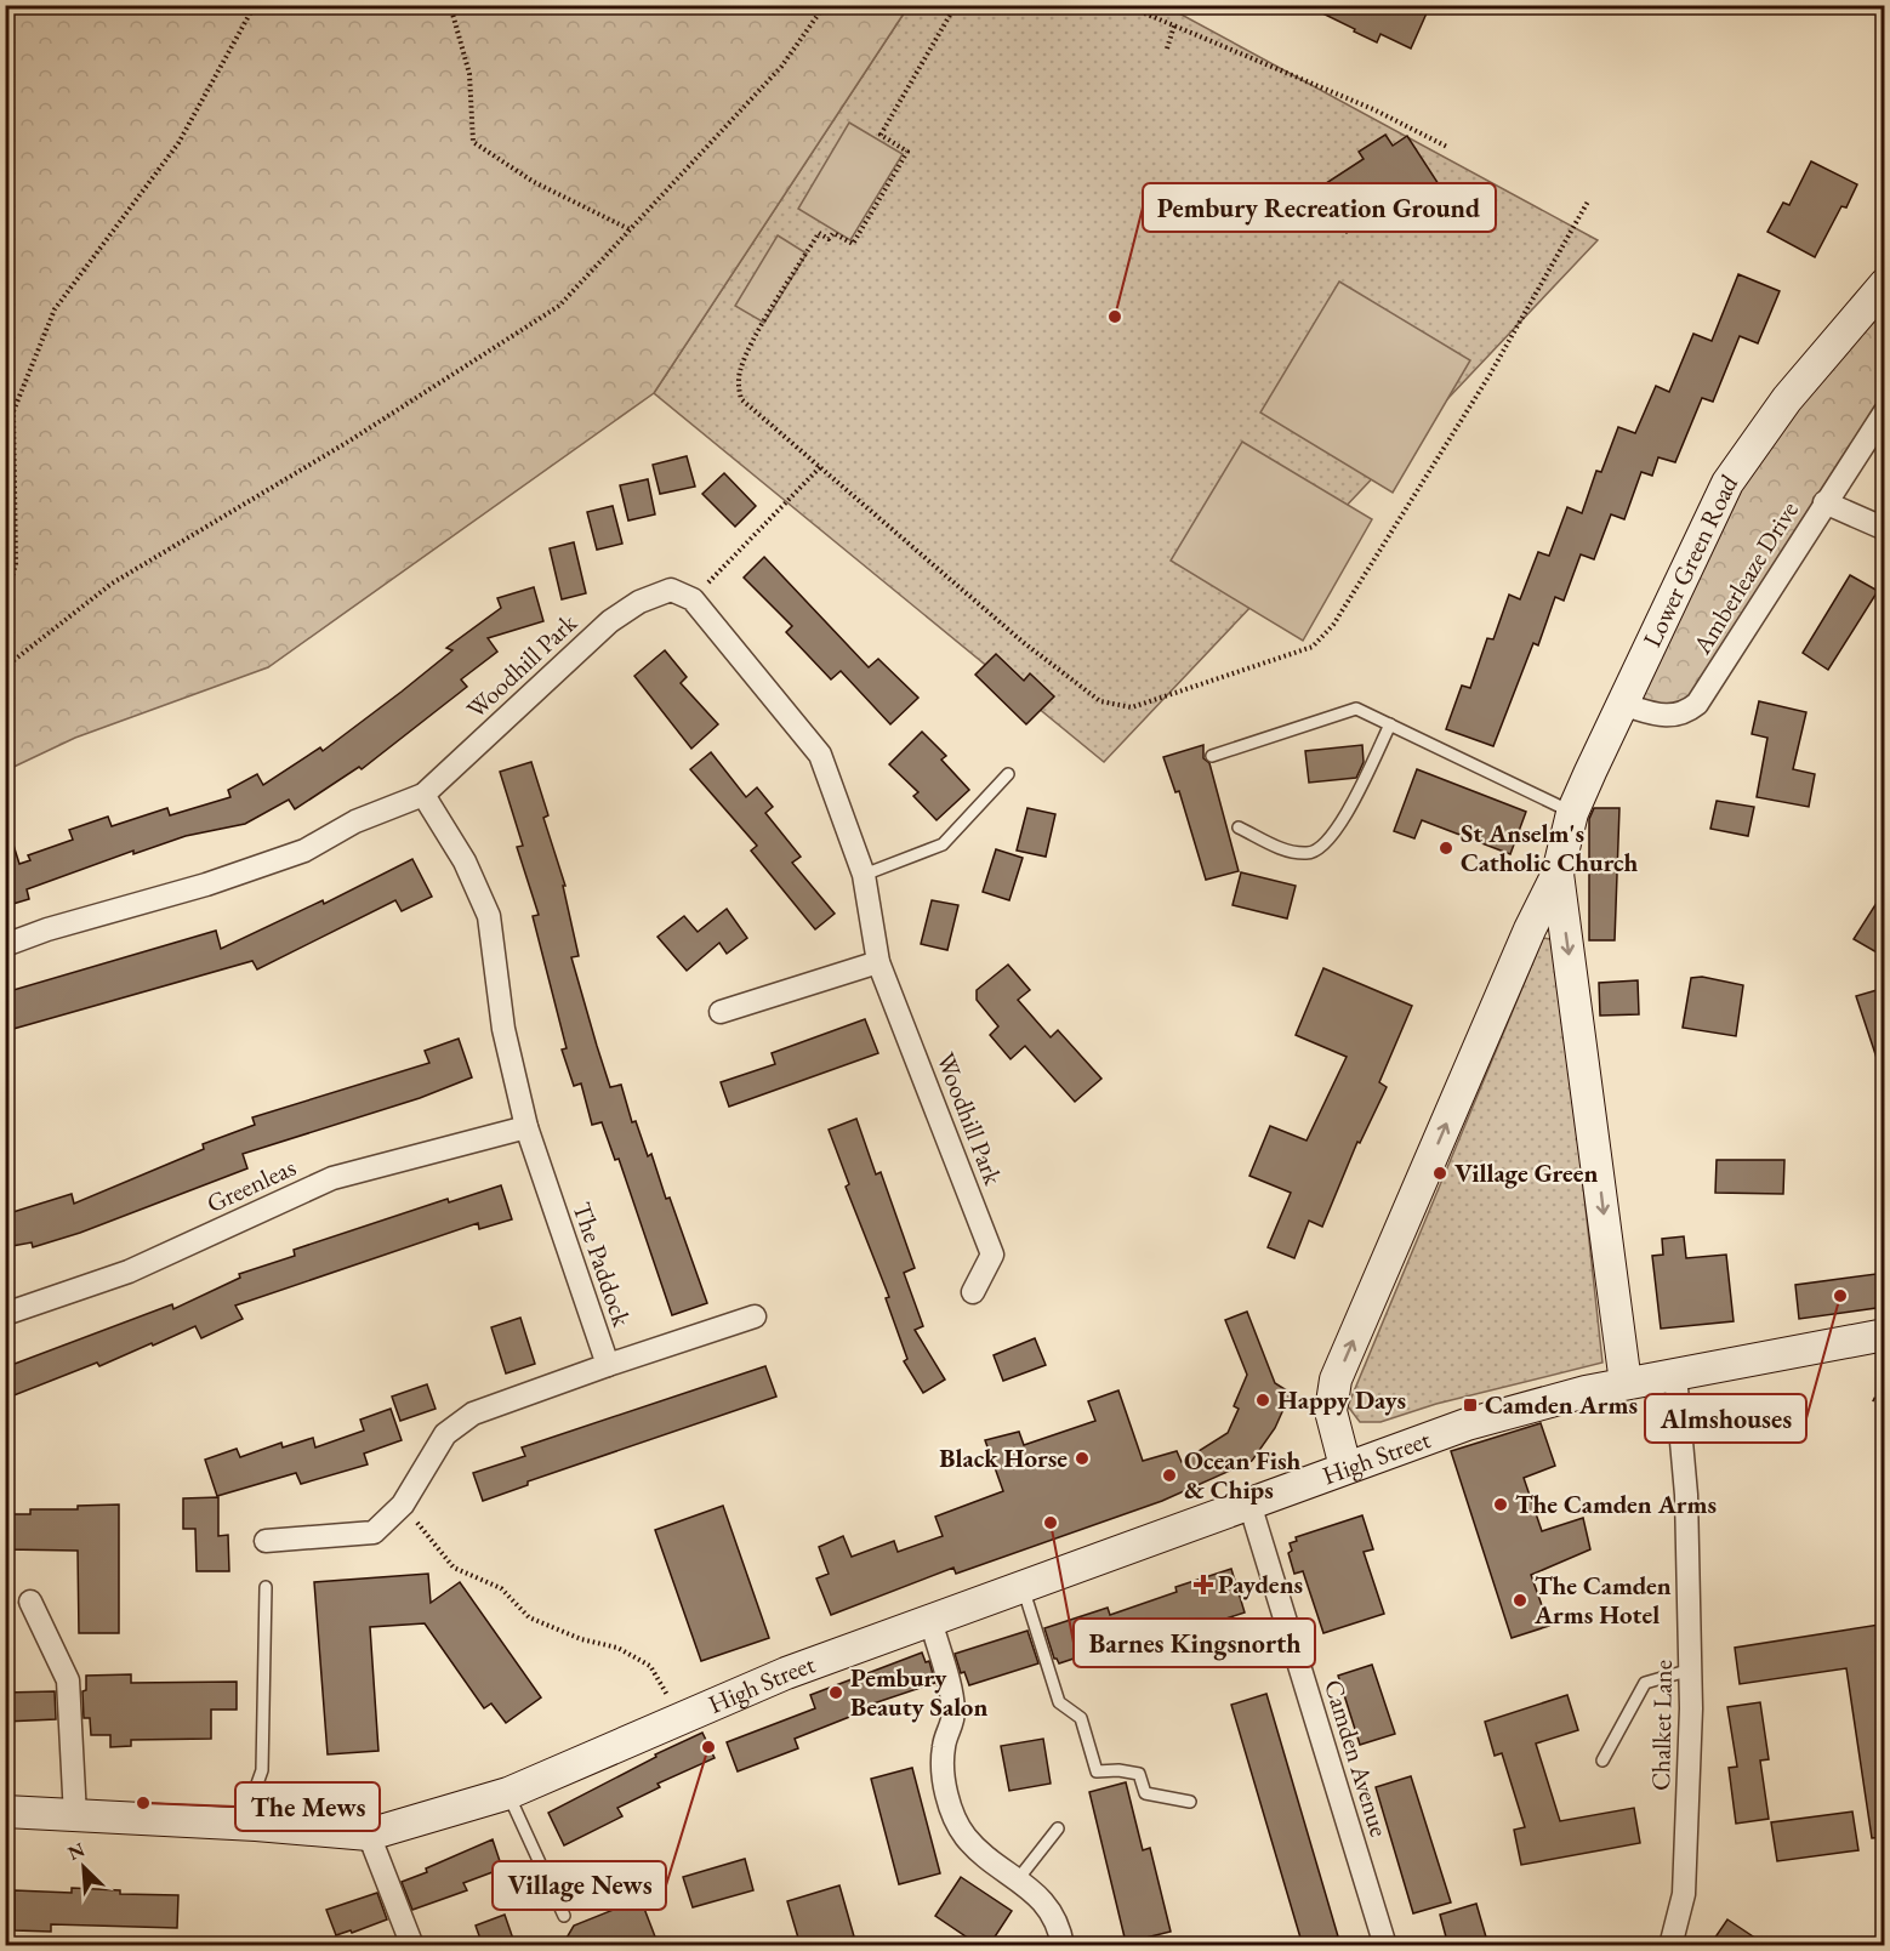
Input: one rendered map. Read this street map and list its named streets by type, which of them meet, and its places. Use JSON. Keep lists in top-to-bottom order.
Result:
{
  "streets": {
    "street": [
      "Lower Green Road",
      "Amberleaze Drive",
      "Woodhill Park",
      "Greenleas",
      "The Paddock",
      "High Street",
      "Chalket Lane",
      "Camden Avenue"
    ]
  },
  "crossings": [
    ["Lower Green Road", "Amberleaze Drive"],
    ["Lower Green Road", "High Street"],
    ["Woodhill Park", "The Paddock"],
    ["Greenleas", "The Paddock"],
    ["High Street", "Chalket Lane"],
    ["High Street", "Camden Avenue"]
  ],
  "places": {
    "other": [
      "Pembury Recreation Ground",
      "St Anselm's Catholic Church",
      "Village Green",
      "Almshouses",
      "Happy Days",
      "Black Horse",
      "Ocean Fish & Chips",
      "The Camden Arms",
      "Barnes Kingsnorth",
      "The Camden Arms Hotel",
      "Pembury Beauty Salon",
      "Village News",
      "The Mews"
    ],
    "transit": ["Camden Arms"],
    "health": ["Paydens"]
  },
  "north": "top left"
}
